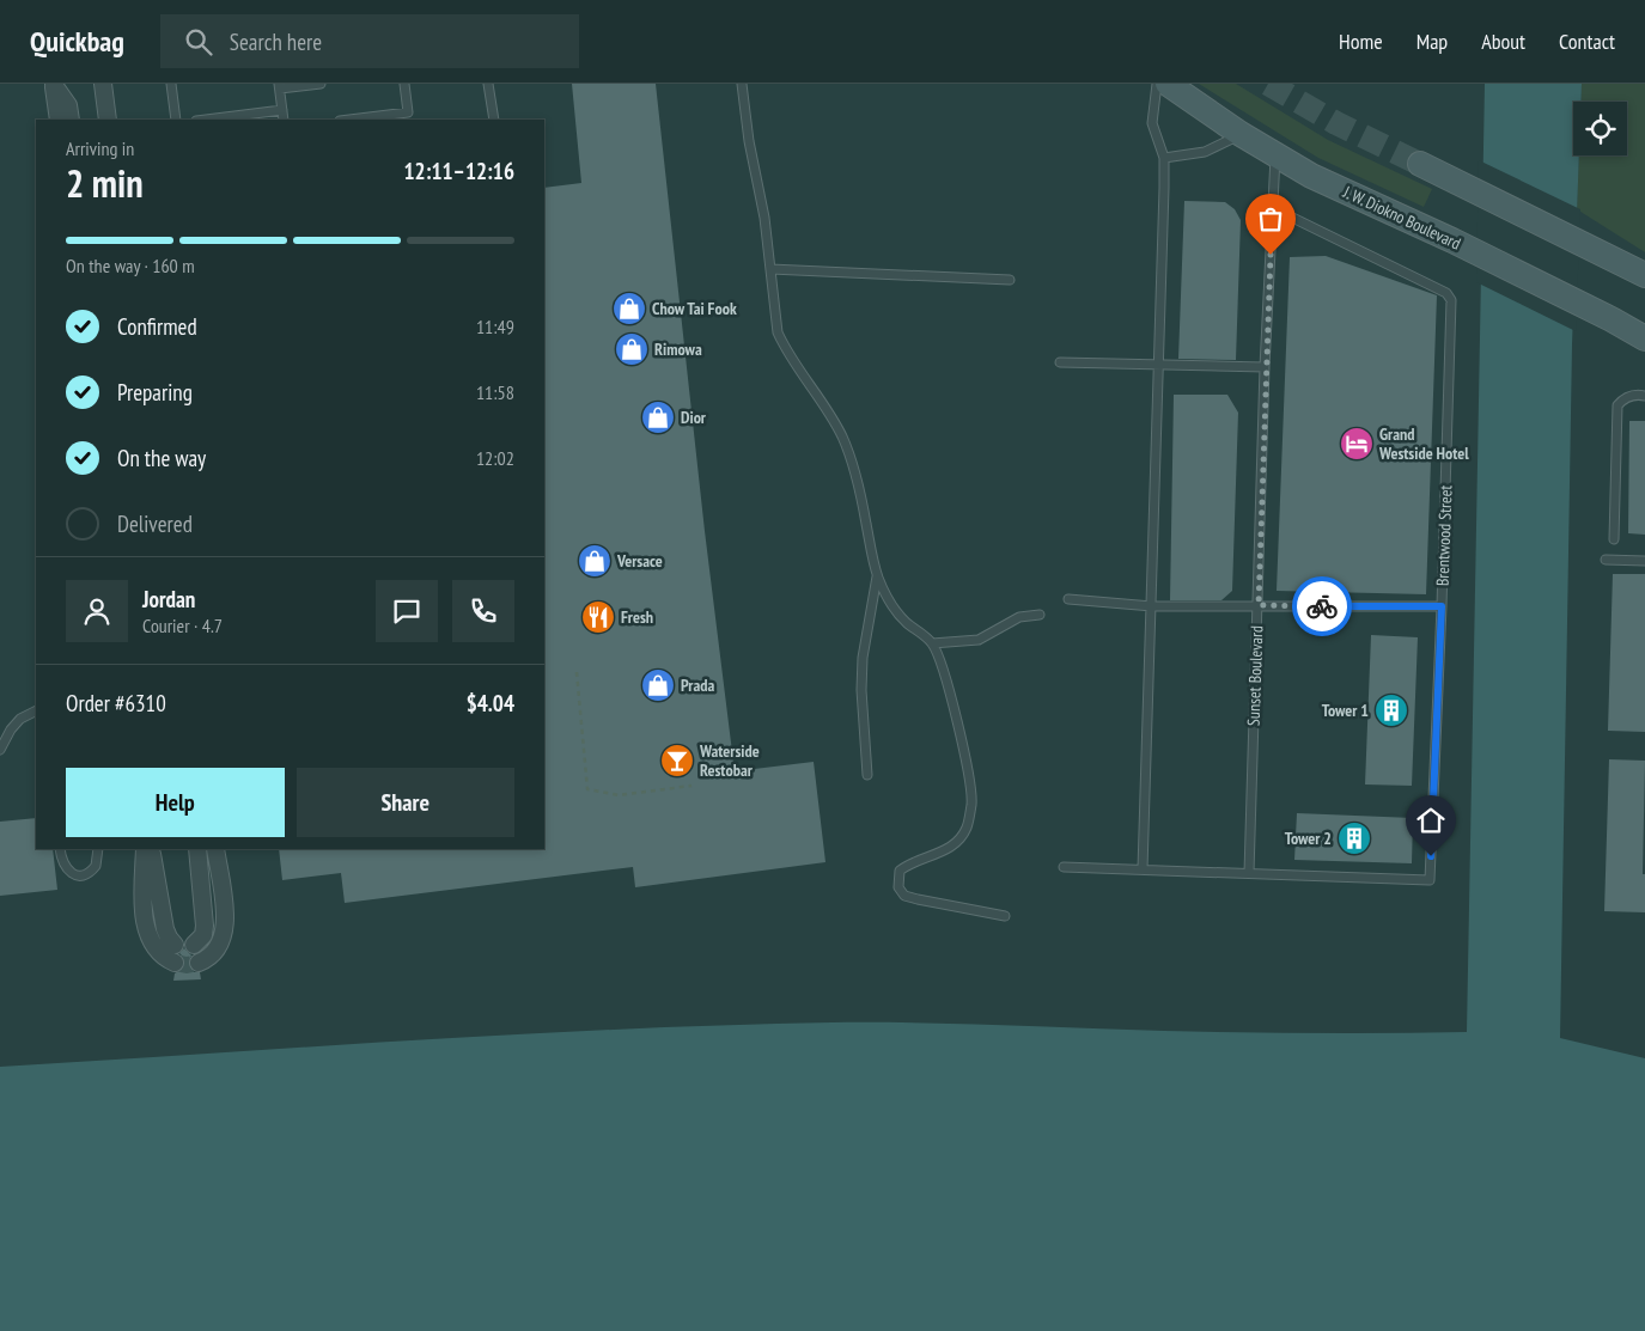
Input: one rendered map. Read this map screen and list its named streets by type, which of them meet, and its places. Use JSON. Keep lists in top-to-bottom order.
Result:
{
  "streets": {
    "street": ["J. W. Diokno Boulevard"],
    "lane": ["Brentwood Street", "Sunset Boulevard"]
  },
  "crossings": [
    ["J. W. Diokno Boulevard", "Sunset Boulevard"],
    ["Brentwood Street", "Sunset Boulevard"]
  ],
  "places": {
    "shop": [
      "Chow Tai Fook",
      "Rimowa",
      "Dior",
      "Versace",
      "Prada"
    ],
    "hotel": ["Grand Westside Hotel"],
    "restaurant": ["Fresh"],
    "building": ["Tower 1", "Tower 2"],
    "bar": ["Waterside Restobar"]
  },
  "page": {
    "header": "Quickbag",
    "search": "Search here",
    "nav": [
      "Home",
      "Map",
      "About",
      "Contact"
    ],
    "heading": ["2 min", "Arriving in", "12:11–12:16"],
    "panel": [
      "Jordan",
      "Courier · 4.7",
      "Order #6310",
      "$4.04"
    ],
    "bar": "On the way · 160 m",
    "list": [
      ["Confirmed", "11:49"],
      ["Preparing", "11:58"],
      ["On the way", "12:02"],
      "Delivered"
    ],
    "buttons": ["Help", "Share"]
  }
}
